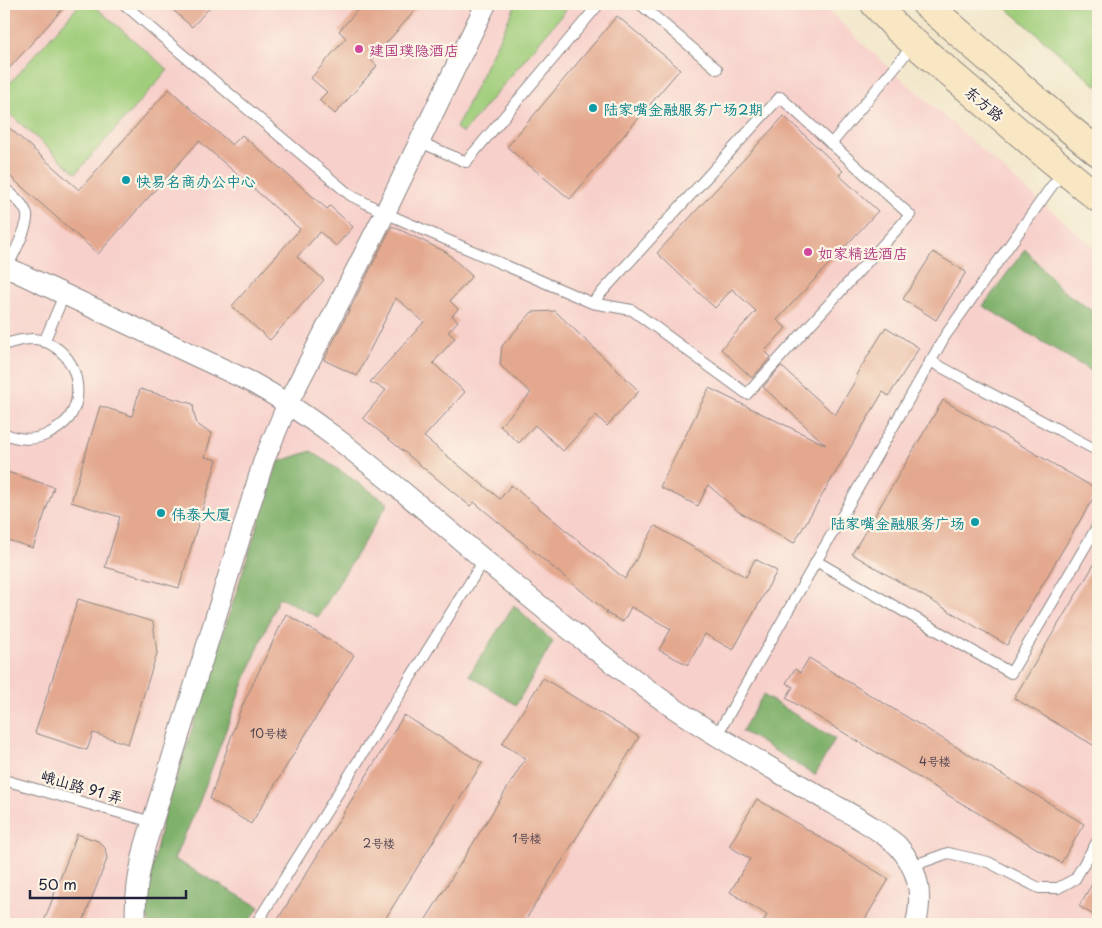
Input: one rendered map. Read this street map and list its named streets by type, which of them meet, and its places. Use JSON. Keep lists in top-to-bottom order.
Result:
{
  "streets": {
    "main road": ["东方路"],
    "lane": ["峨山路 91 弄"]
  },
  "places": [
    "建国璞隐酒店",
    "陆家嘴金融服务广场2期",
    "快易名商办公中心",
    "如家精选酒店",
    "伟泰大厦",
    "陆家嘴金融服务广场"
  ],
  "house_numbers": [
    "10号楼",
    "4号楼",
    "1号楼",
    "2号楼"
  ],
  "scale_bar": "50 m"
}
